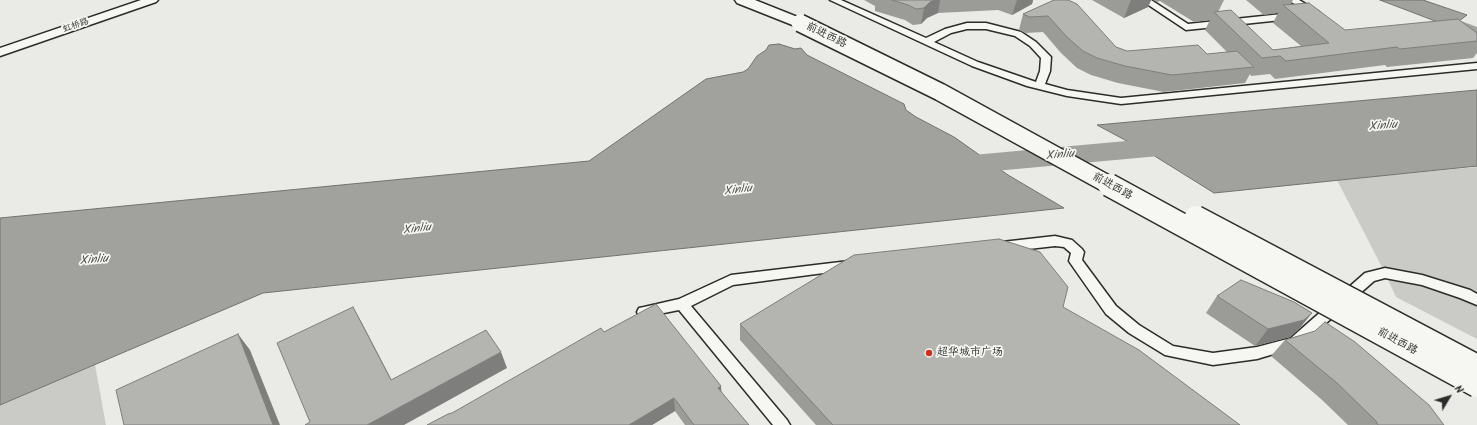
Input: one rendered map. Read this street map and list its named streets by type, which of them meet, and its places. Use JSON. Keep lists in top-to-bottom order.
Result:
{
  "streets": {
    "main road": ["前进西路"],
    "street": ["虹桥路"]
  },
  "water": ["Xinliu"],
  "places": ["超华城市广场"],
  "north": "top right"
}
